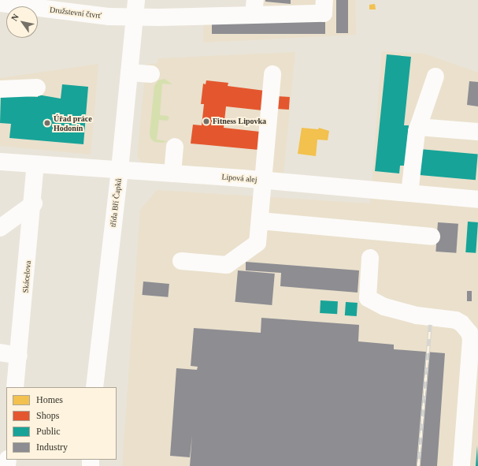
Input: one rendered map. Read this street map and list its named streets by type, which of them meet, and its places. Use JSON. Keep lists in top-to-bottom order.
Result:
{
  "streets": {
    "street": [
      "Družstevní čtvrť",
      "Lipová alej",
      "třída Bří Čapků",
      "Skácelova"
    ]
  },
  "crossings": [
    ["Družstevní čtvrť", "třída Bří Čapků"],
    ["Lipová alej", "třída Bří Čapků"],
    ["Lipová alej", "Skácelova"]
  ],
  "places": ["Fitness Lipovka", "Úřad práce Hodonín"],
  "legend": [
    "Homes",
    "Shops",
    "Public",
    "Industry"
  ],
  "north": "top left"
}
